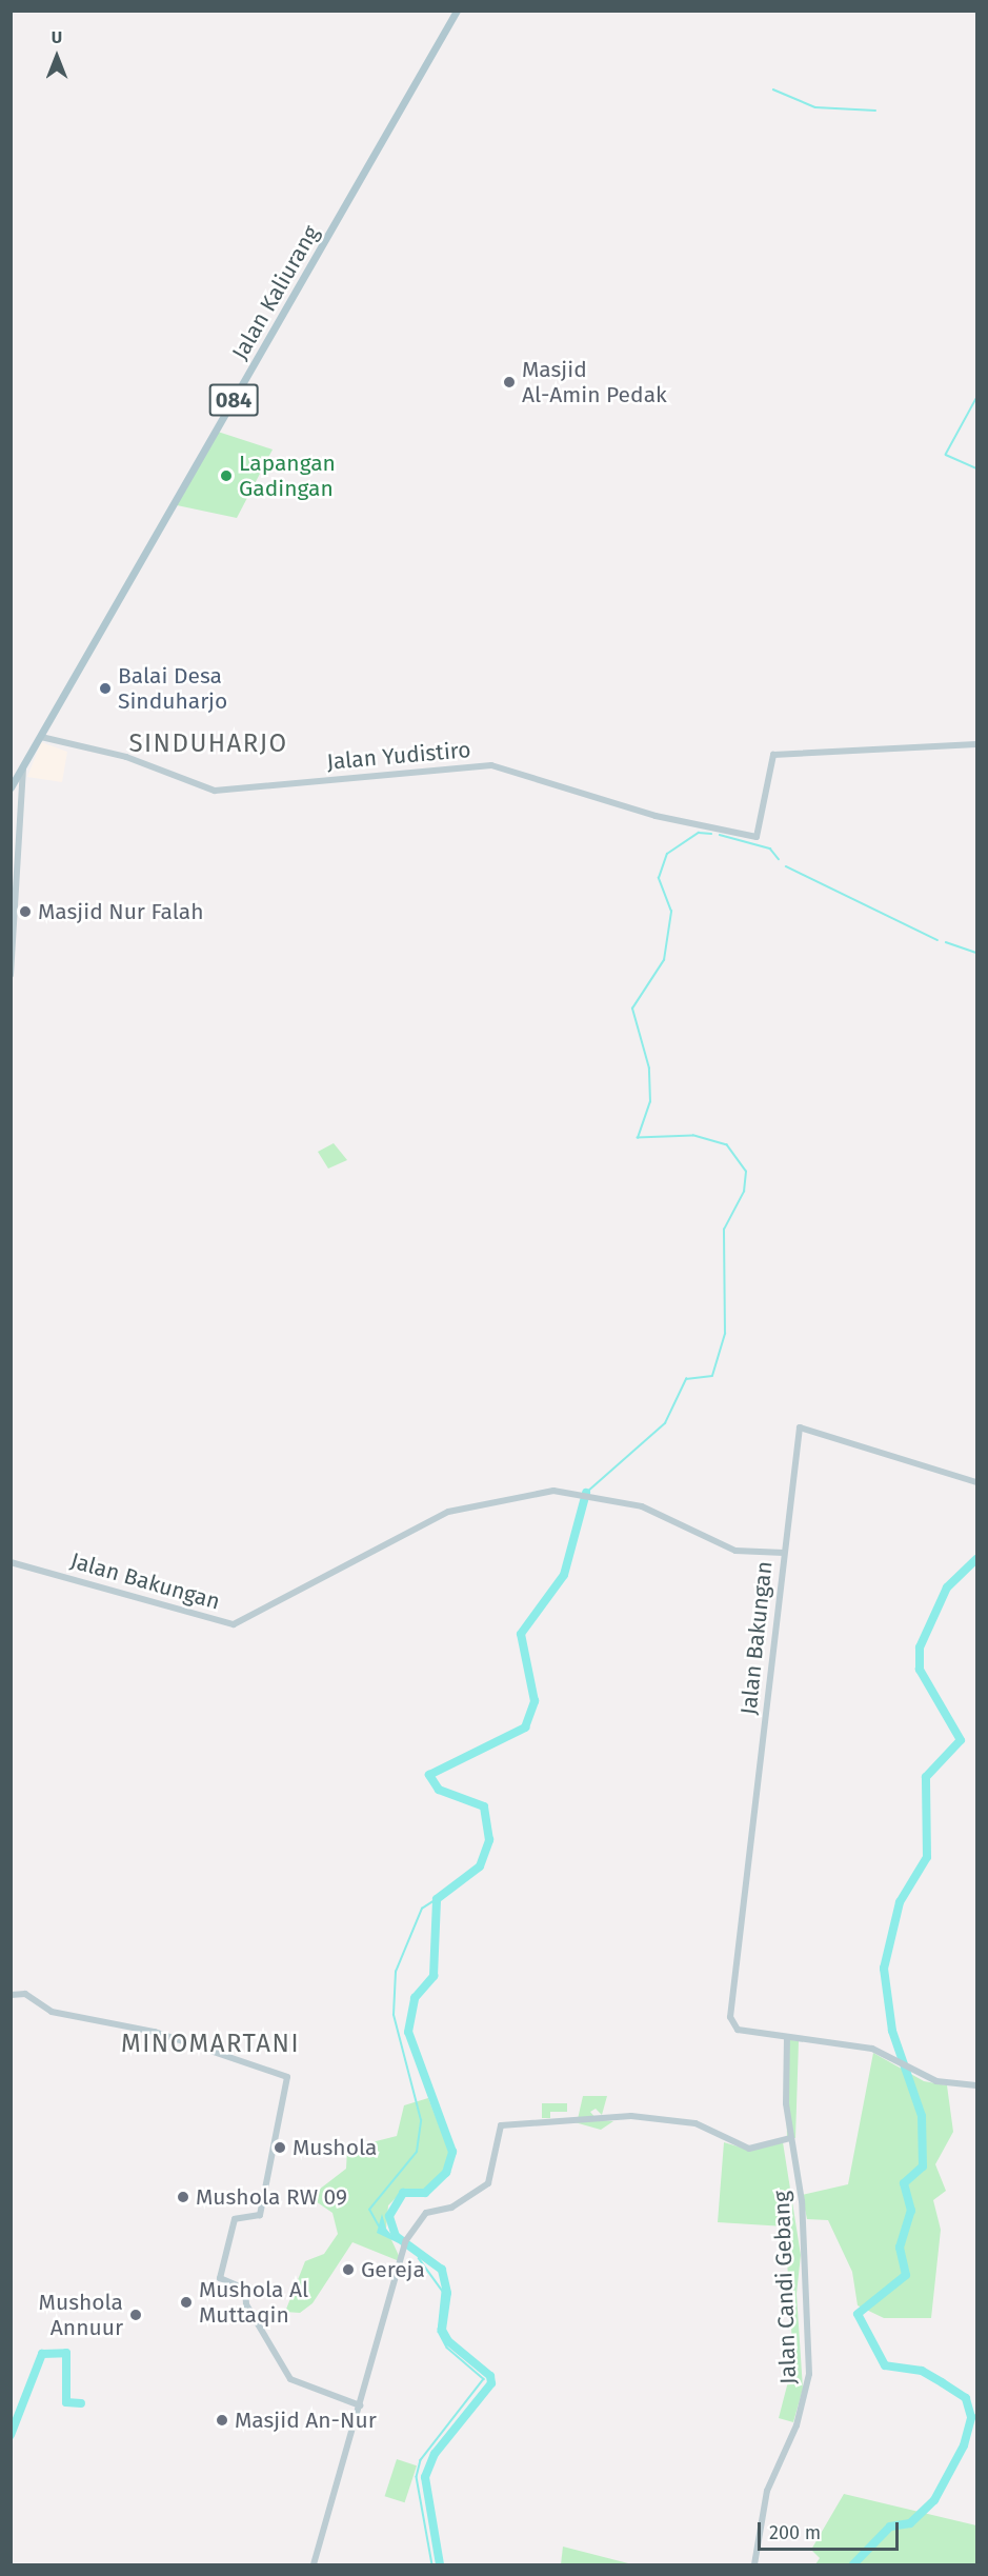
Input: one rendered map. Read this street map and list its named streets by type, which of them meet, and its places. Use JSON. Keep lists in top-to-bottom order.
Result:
{
  "streets": {
    "main road": ["Jalan Kaliurang", "084"],
    "street": ["Jalan Yudistiro", "Jalan Bakungan", "Jalan Candi Gebang"]
  },
  "crossings": [
    ["Jalan Kaliurang", "Jalan Yudistiro"],
    ["Jalan Bakungan", "Jalan Candi Gebang"]
  ],
  "districts": ["SINDUHARJO", "MINOMARTANI"],
  "places": [
    "Masjid Al-Amin Pedak",
    "Lapangan Gadingan",
    "Balai Desa Sinduharjo",
    "Masjid Nur Falah",
    "Mushola",
    "Mushola RW 09",
    "Gereja",
    "Mushola Al Muttaqin",
    "Mushola Annuur",
    "Masjid An-Nur"
  ],
  "scale_bar": "200 m",
  "north": "top"
}
